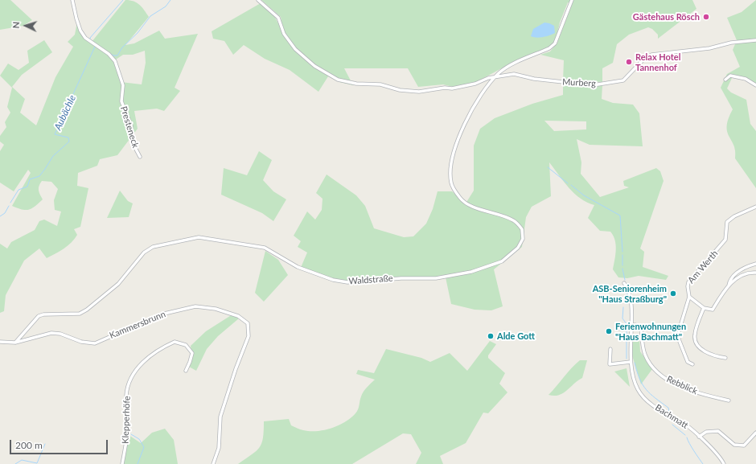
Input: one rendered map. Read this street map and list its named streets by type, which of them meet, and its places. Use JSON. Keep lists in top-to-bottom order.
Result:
{
  "streets": {
    "street": [
      "Murberg",
      "Presteneck",
      "Am Werth",
      "Waldstraße",
      "Kammersbrunn",
      "Rebblick",
      "Bachmatt",
      "Klepperhöfe"
    ]
  },
  "crossings": [
    ["Murberg", "Waldstraße"],
    ["Waldstraße", "Kammersbrunn"],
    ["Rebblick", "Bachmatt"]
  ],
  "water": ["Aubächle"],
  "places": [
    "Gästehaus Rösch",
    "Relax Hotel Tannenhof",
    "ASB-Seniorenheim \"Haus Straßburg\"",
    "Ferienwohnungen \"Haus Bachmatt\"",
    "Alde Gott"
  ],
  "scale_bar": "200 m",
  "north": "left"
}
